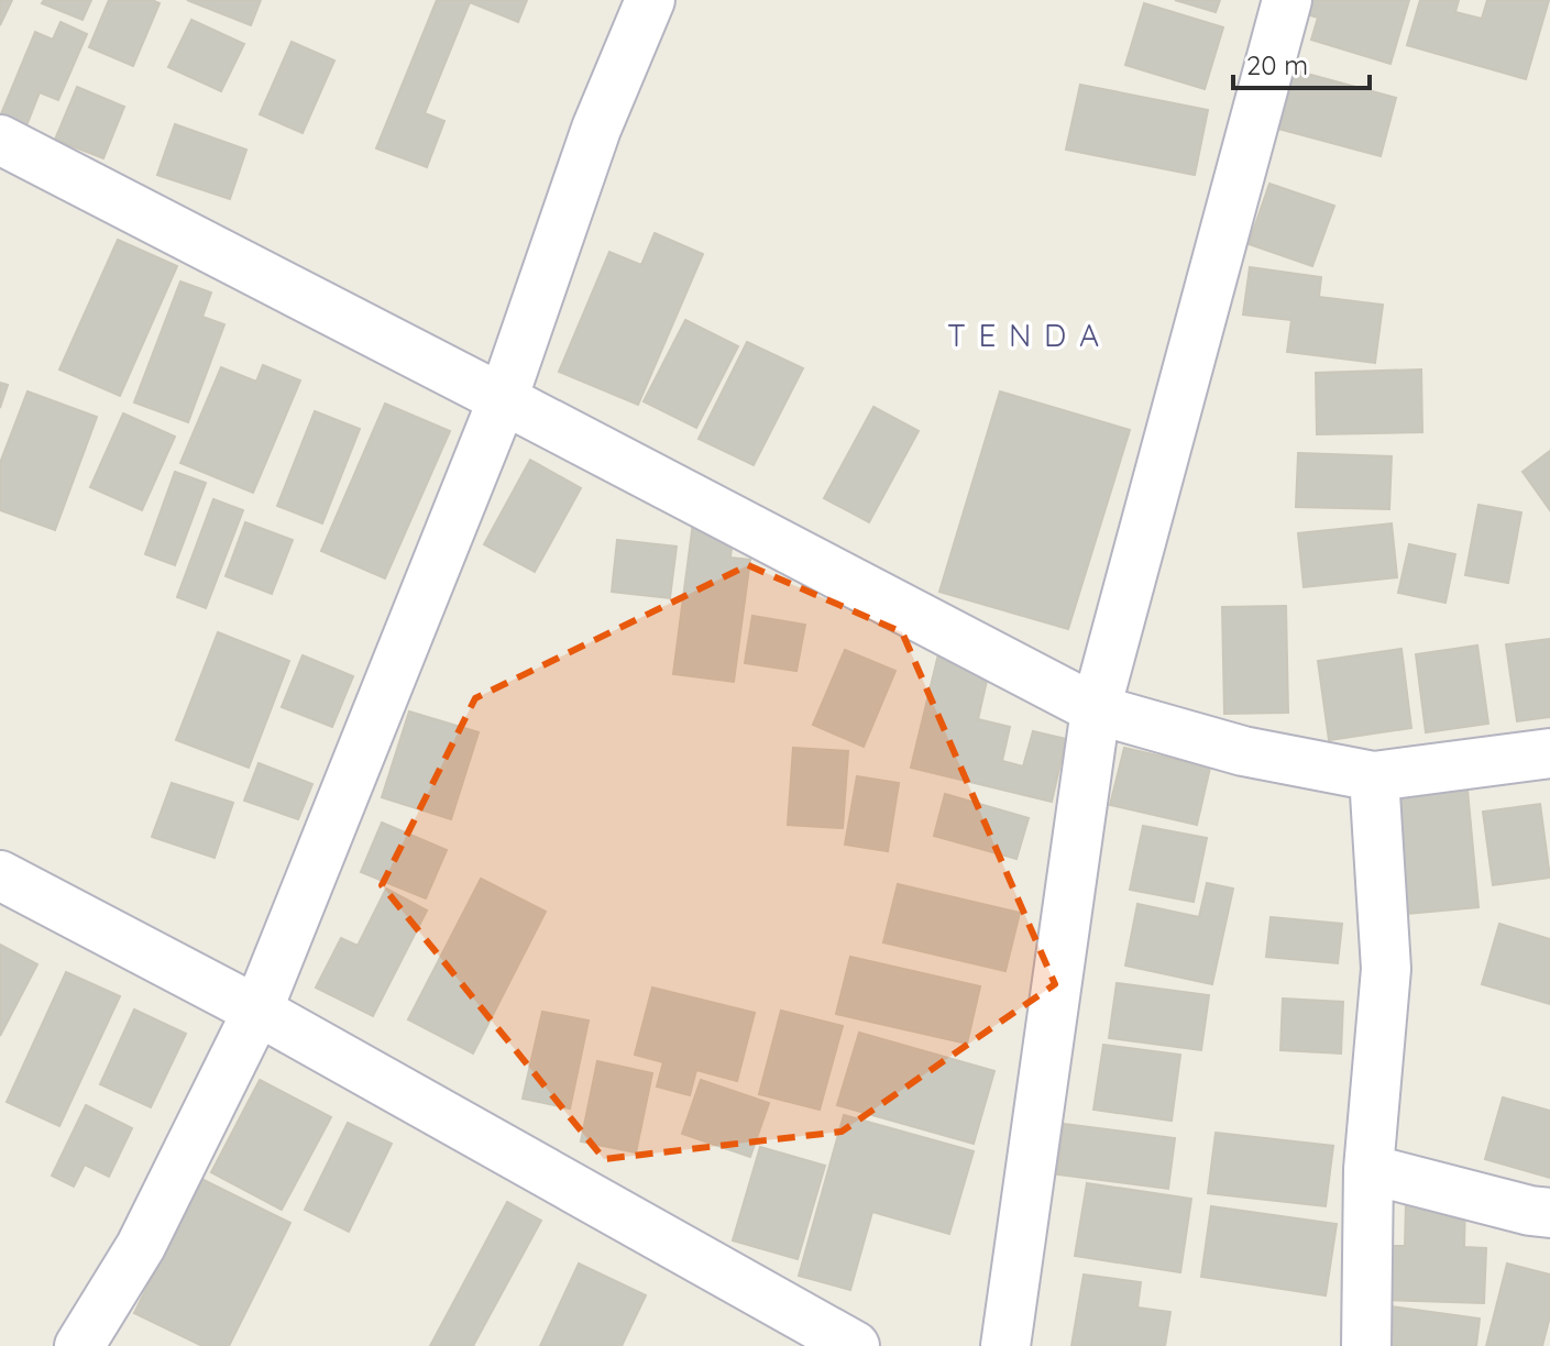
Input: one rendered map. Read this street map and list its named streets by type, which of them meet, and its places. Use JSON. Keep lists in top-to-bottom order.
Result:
{
  "districts": ["T E N D A"],
  "scale_bar": "20 m"
}
